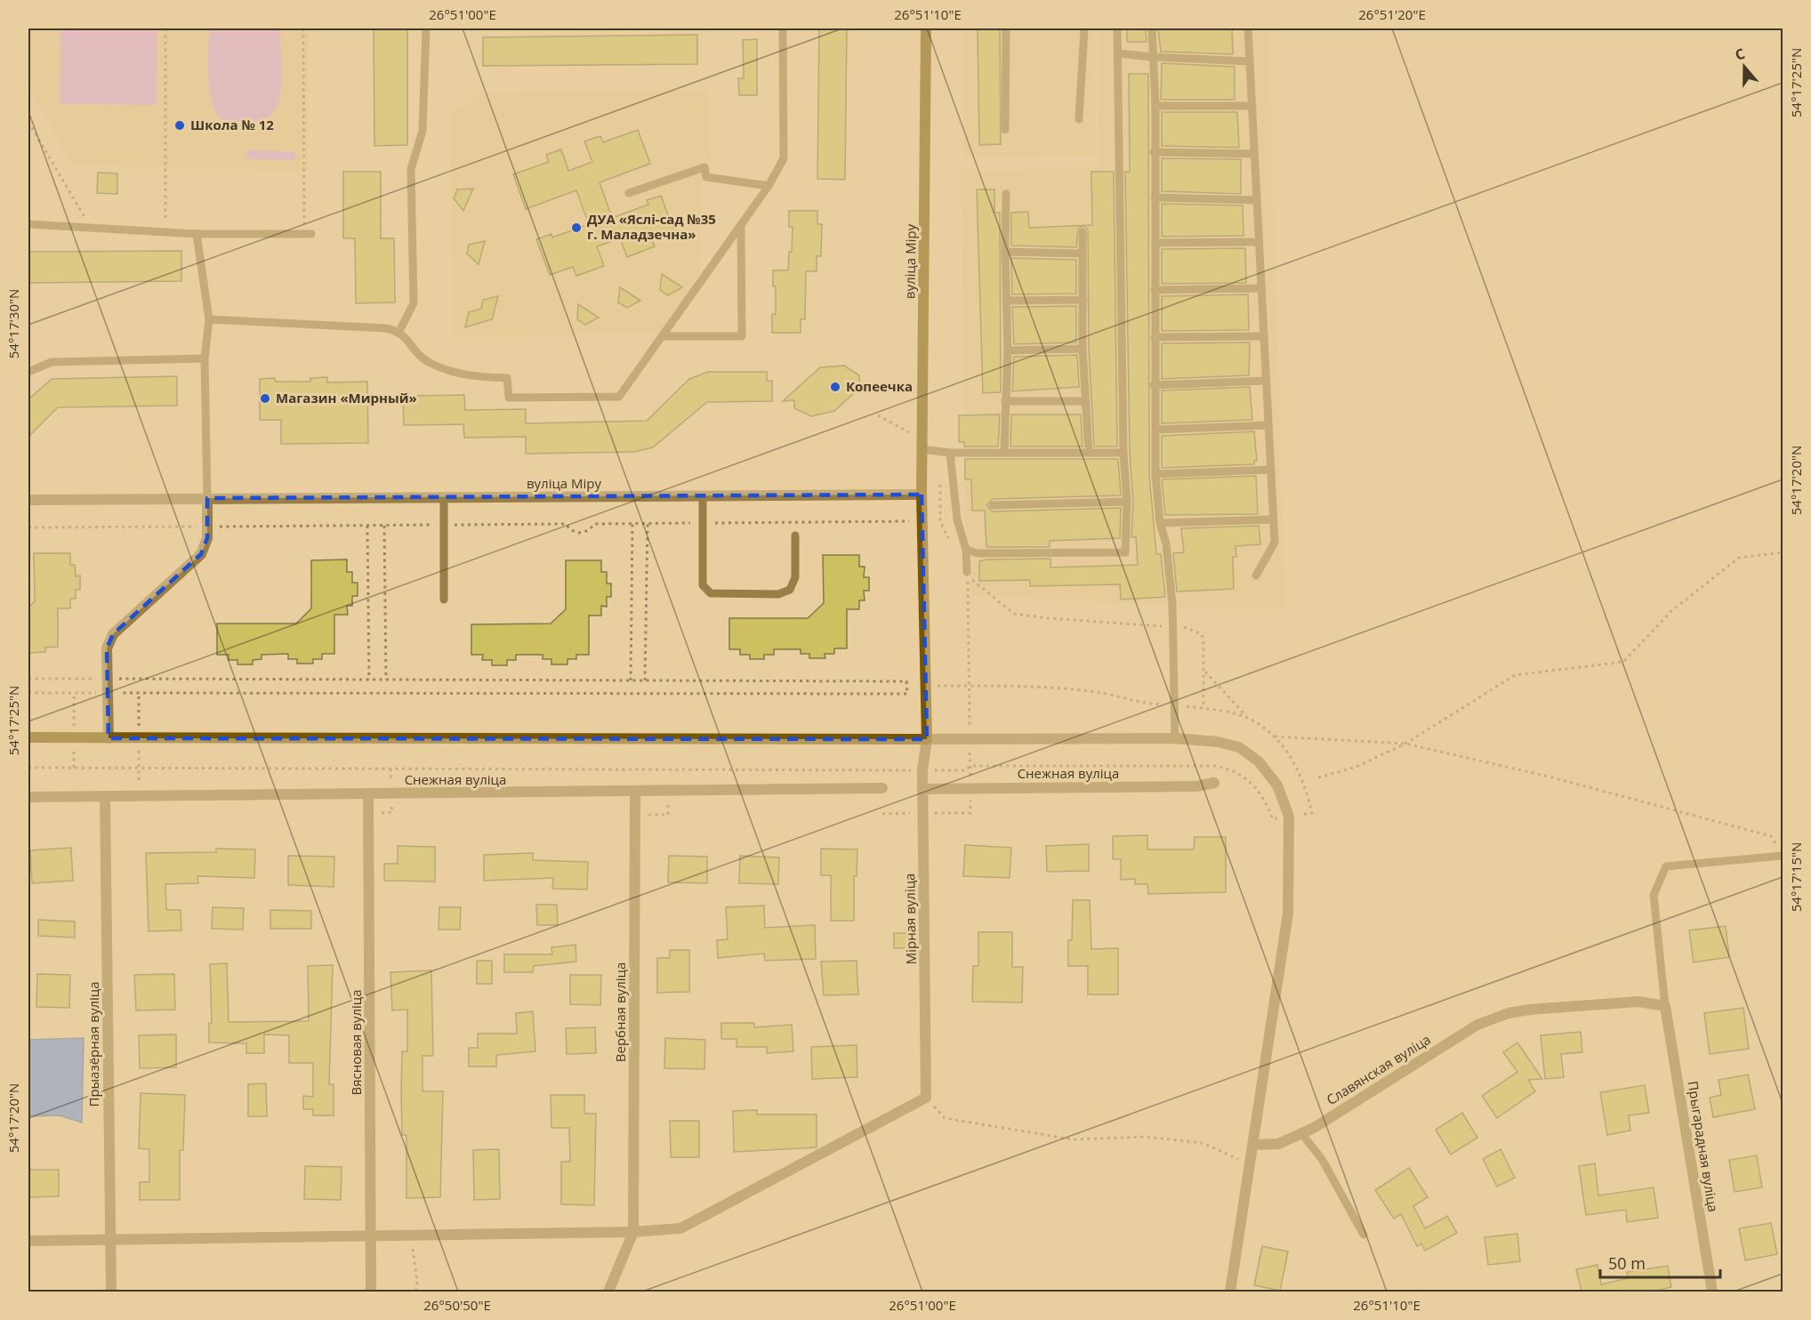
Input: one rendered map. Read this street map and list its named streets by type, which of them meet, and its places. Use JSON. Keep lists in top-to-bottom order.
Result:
{
  "streets": {
    "main road": ["вуліца Міру"],
    "street": [
      "Снежная вуліца",
      "Мірная вуліца",
      "Вербная вуліца",
      "Вясновая вуліца",
      "Прыазёрная вуліца",
      "Славянская вуліца",
      "Прыгарадная вуліца"
    ]
  },
  "crossings": [
    ["вуліца Міру", "Мірная вуліца"],
    ["Снежная вуліца", "Мірная вуліца"],
    ["Снежная вуліца", "Вербная вуліца"],
    ["Снежная вуліца", "Вясновая вуліца"],
    ["Снежная вуліца", "Прыазёрная вуліца"],
    ["Славянская вуліца", "Прыгарадная вуліца"]
  ],
  "places": [
    "Школа № 12",
    "ДУА «Яслі-сад №35 г. Маладзечна»",
    "Копеечка",
    "Магазин «Мирный»"
  ],
  "scale_bar": "50 m",
  "north": "top",
  "coordinates": [
    "26°51'00\"E",
    "26°51'10\"E",
    "26°51'20\"E",
    "54°17'25\"N",
    "54°17'30\"N",
    "54°17'20\"N",
    "54°17'15\"N",
    "26°50'50\"E"
  ]
}
